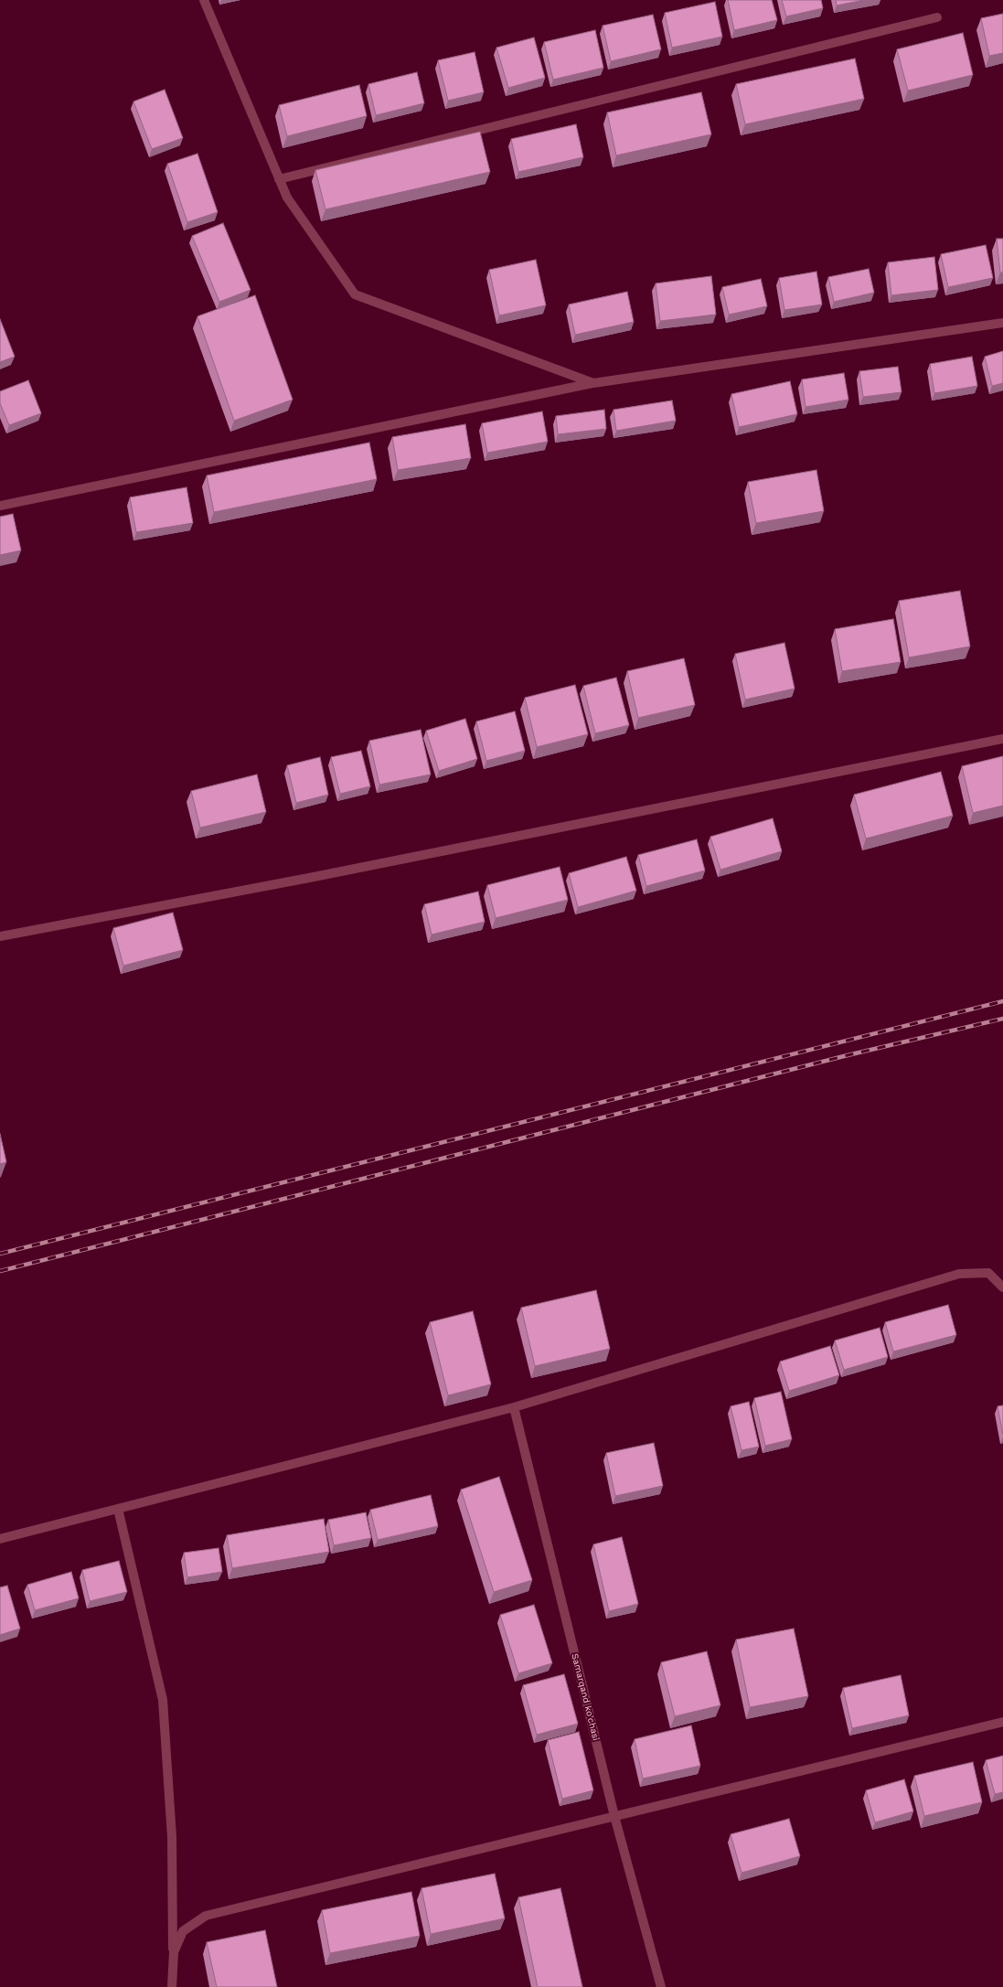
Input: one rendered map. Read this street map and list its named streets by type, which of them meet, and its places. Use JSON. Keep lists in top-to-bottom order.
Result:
{
  "streets": {
    "street": ["Samarqand ko'chasi"]
  }
}
